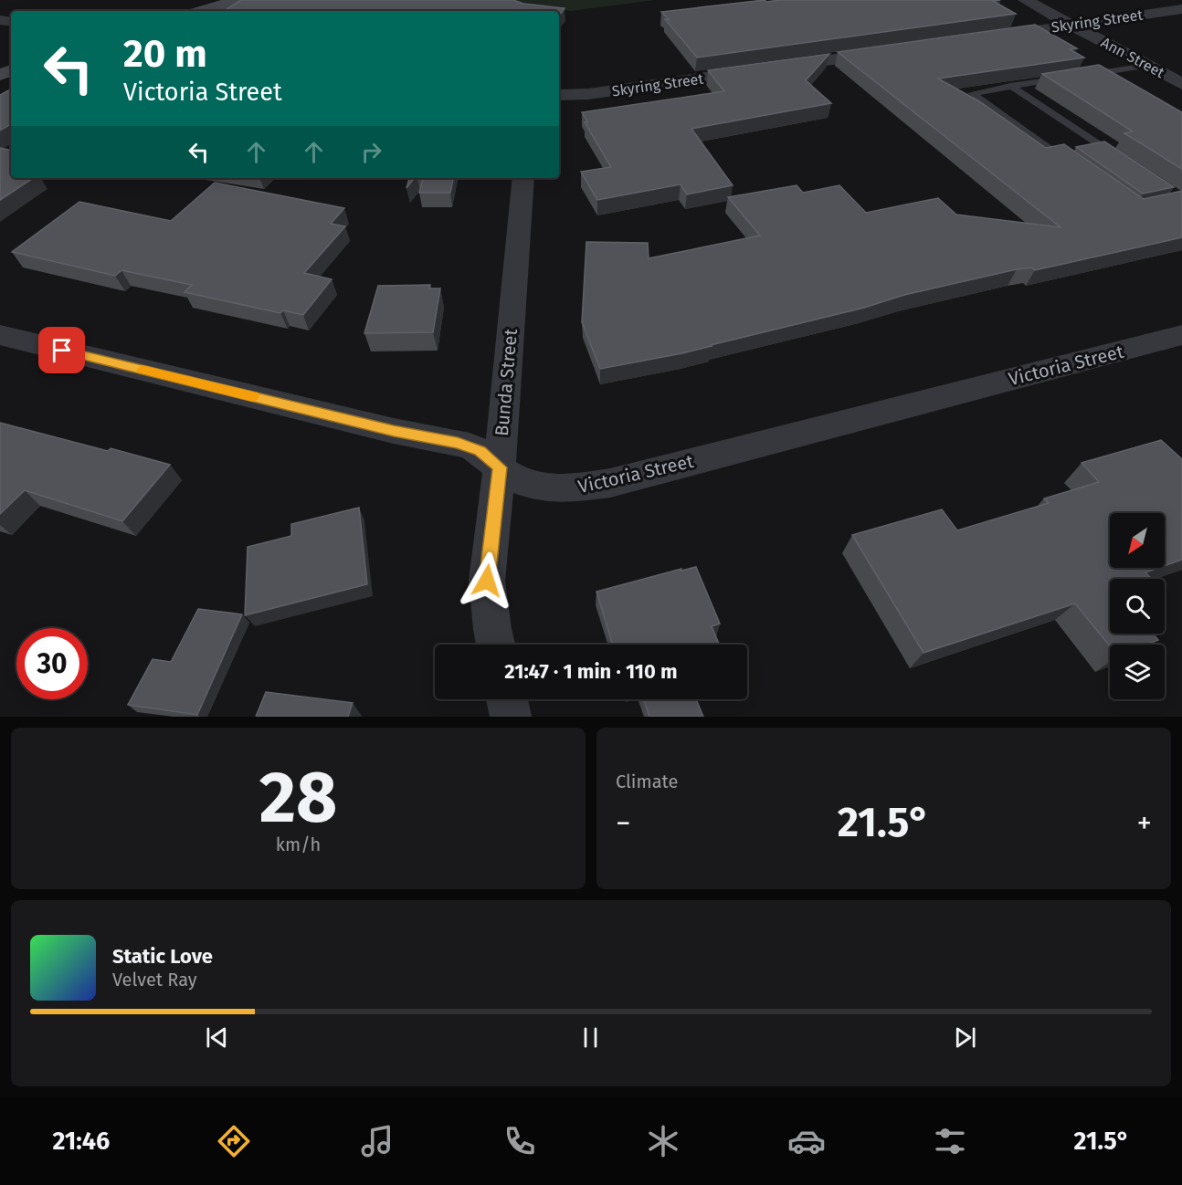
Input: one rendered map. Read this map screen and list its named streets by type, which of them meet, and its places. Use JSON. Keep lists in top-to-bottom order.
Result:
{
  "streets": {
    "street": [
      "Skyring Street",
      "Ann Street",
      "Victoria Street",
      "Bunda Street"
    ]
  },
  "crossings": [
    ["Skyring Street", "Ann Street"],
    ["Victoria Street", "Bunda Street"]
  ],
  "north": "bottom left",
  "page": {
    "turn": ["20 m", "Victoria Street"],
    "limit": "30",
    "trip": "21:47 · 1 min · 110 m",
    "tile": [
      ["28", "km/h"],
      "Climate"
    ],
    "heat": ["−", "21.5°", "+"],
    "song": ["Static Love", "Velvet Ray"],
    "tabs": ["21:46", "21.5°"]
  }
}
